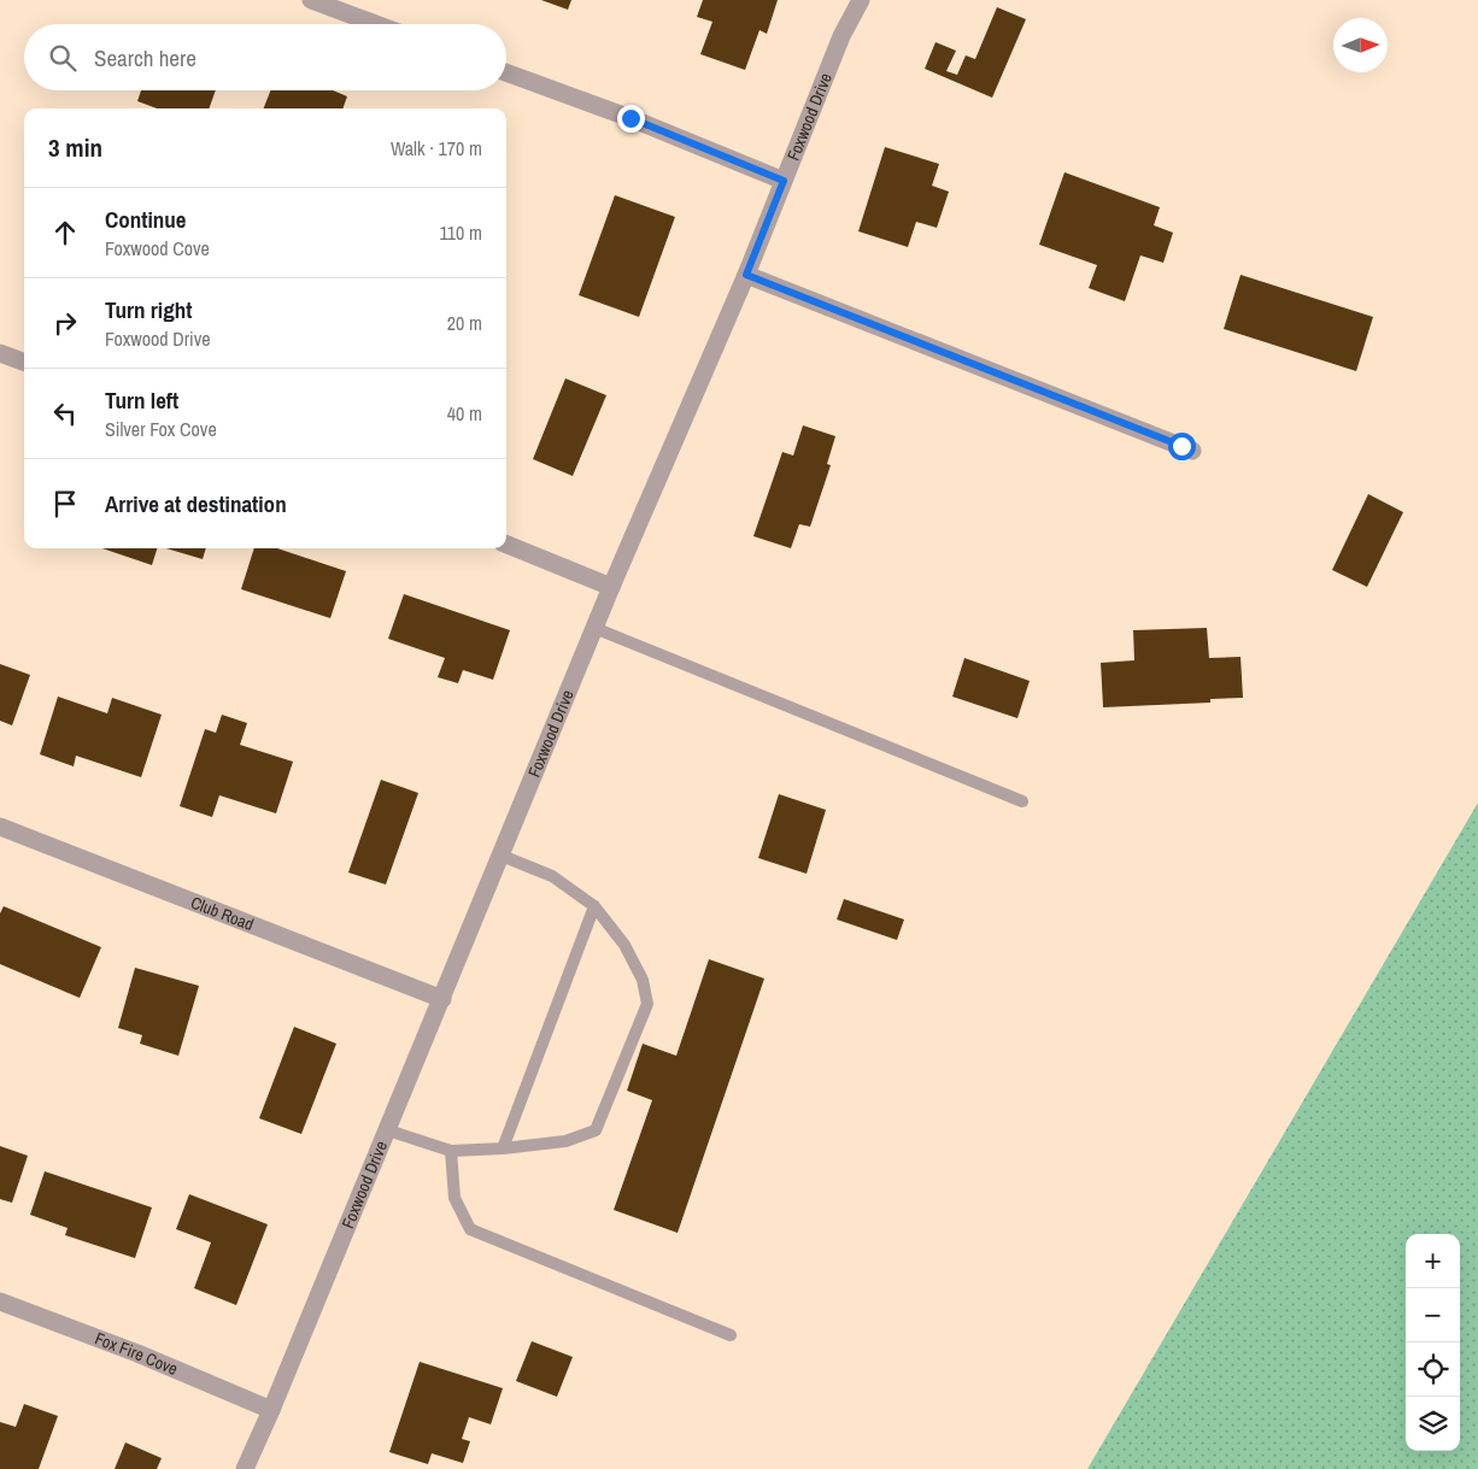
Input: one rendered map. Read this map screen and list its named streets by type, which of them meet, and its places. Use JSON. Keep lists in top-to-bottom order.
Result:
{
  "streets": {
    "street": ["Foxwood Drive", "Club Road", "Fox Fire Cove"]
  },
  "crossings": [
    ["Foxwood Drive", "Club Road"],
    ["Foxwood Drive", "Fox Fire Cove"]
  ],
  "north": "right",
  "page": {
    "search": "Search here",
    "heading": ["3 min", "Walk · 170 m"],
    "list": [
      ["Continue", "Foxwood Cove", "110 m"],
      ["Turn right", "Foxwood Drive", "20 m"],
      ["Turn left", "Silver Fox Cove", "40 m"],
      "Arrive at destination"
    ],
    "map_buttons": ["+", "−"]
  }
}
